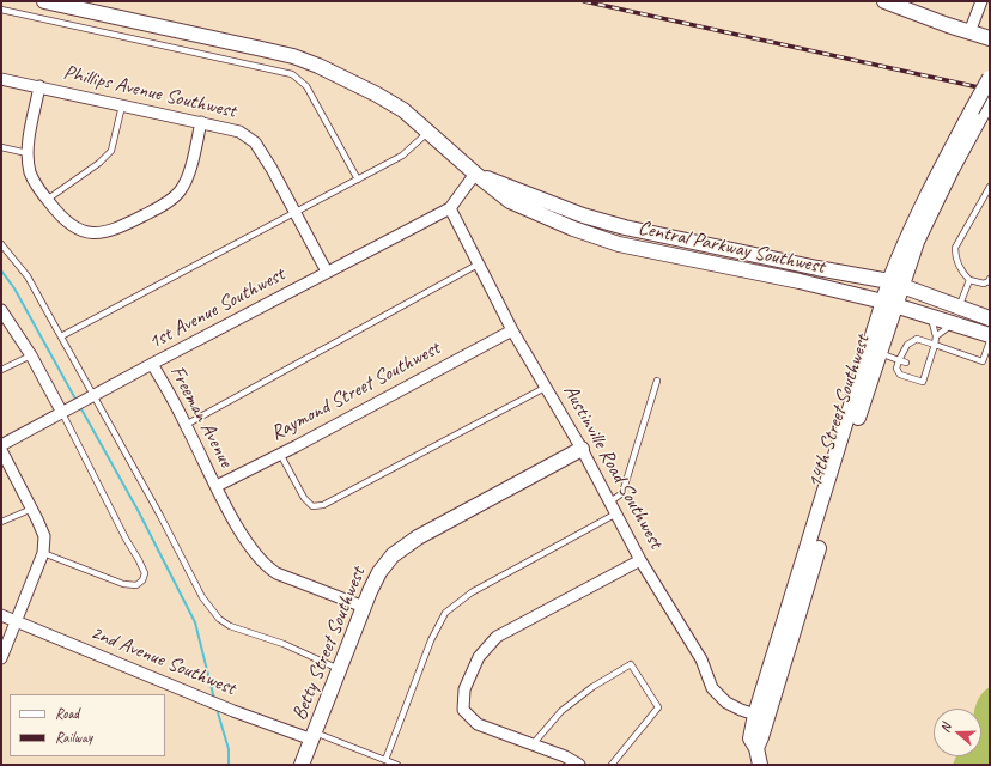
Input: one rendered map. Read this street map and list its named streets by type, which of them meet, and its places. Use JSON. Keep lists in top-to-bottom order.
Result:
{
  "streets": {
    "street": [
      "Phillips Avenue Southwest",
      "Central Parkway Southwest",
      "1st Avenue Southwest",
      "Raymond Street Southwest",
      "14th Street Southwest",
      "Freeman Avenue",
      "Austinville Road Southwest",
      "Betty Street Southwest",
      "2nd Avenue Southwest"
    ]
  },
  "crossings": [
    ["Phillips Avenue Southwest", "1st Avenue Southwest"],
    ["Central Parkway Southwest", "14th Street Southwest"],
    ["1st Avenue Southwest", "Freeman Avenue"],
    ["1st Avenue Southwest", "Austinville Road Southwest"],
    ["Raymond Street Southwest", "Freeman Avenue"],
    ["Raymond Street Southwest", "Austinville Road Southwest"],
    ["14th Street Southwest", "Austinville Road Southwest"],
    ["Freeman Avenue", "Betty Street Southwest"],
    ["Austinville Road Southwest", "Betty Street Southwest"],
    ["Betty Street Southwest", "2nd Avenue Southwest"]
  ],
  "legend": ["Road", "Railway"],
  "north": "left"
}
